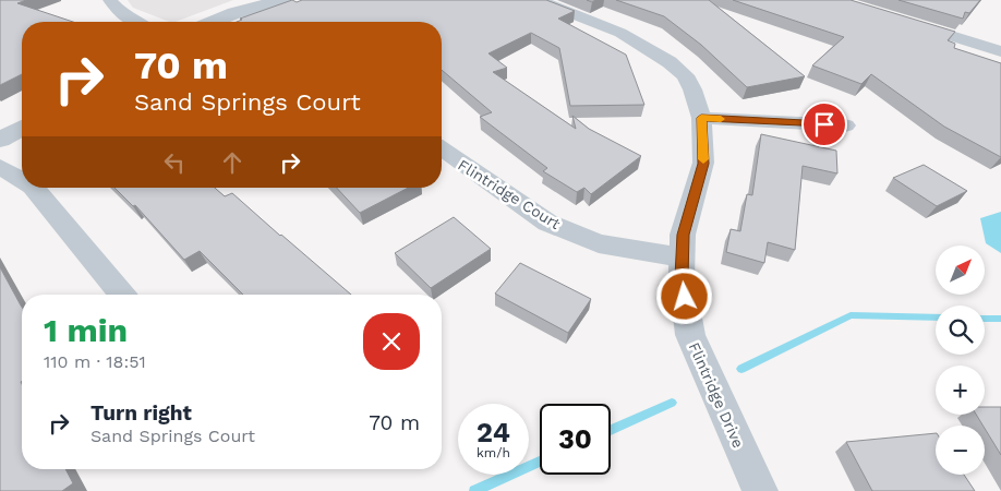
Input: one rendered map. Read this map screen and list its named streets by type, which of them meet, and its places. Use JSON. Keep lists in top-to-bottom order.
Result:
{
  "streets": {
    "street": ["Flintridge Court", "Flintridge Drive"]
  },
  "crossings": [
    ["Flintridge Court", "Flintridge Drive"]
  ],
  "north": "top right",
  "page": {
    "turn": ["70 m", "Sand Springs Court"],
    "map_buttons": ["+", "−"],
    "heading": ["1 min", "110 m · 18:51"],
    "list": [
      {
        "name": "Turn right",
        "note": "Sand Springs Court",
        "value": "70 m"
      }
    ],
    "speed": "24 km/h",
    "limit": "30"
  }
}
